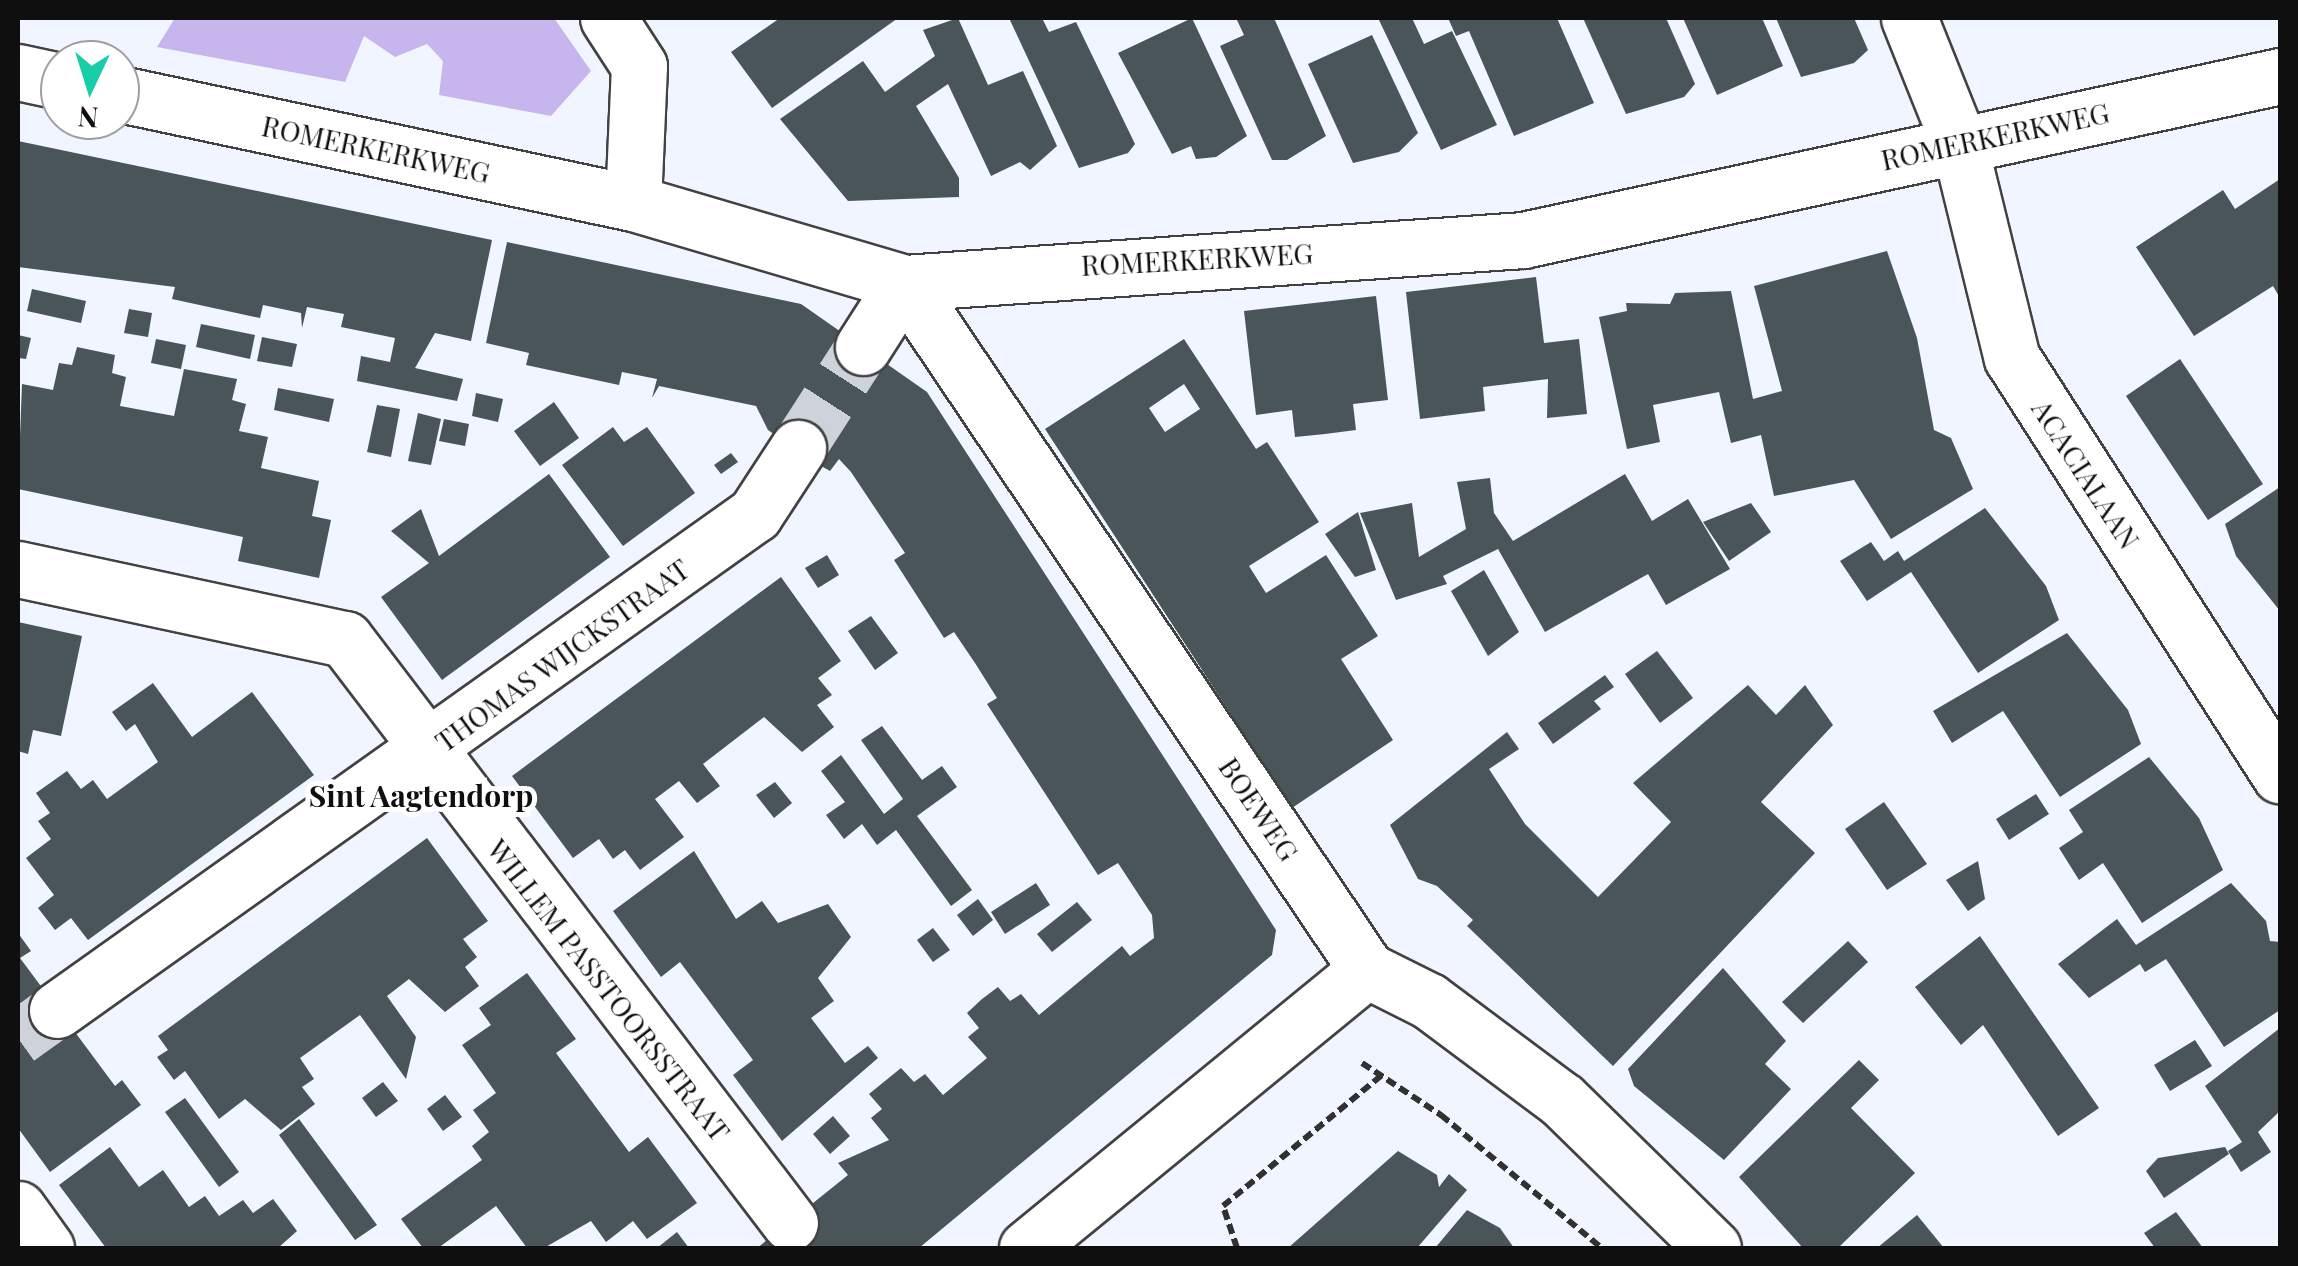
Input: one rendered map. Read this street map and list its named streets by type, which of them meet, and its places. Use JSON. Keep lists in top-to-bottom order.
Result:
{
  "streets": {
    "street": [
      "ROMERKERKWEG",
      "ACACIALAAN",
      "THOMAS WIJCKSTRAAT",
      "BOEWEG",
      "WILLEM PASSTOORSSTRAAT"
    ]
  },
  "crossings": [
    ["ROMERKERKWEG", "ACACIALAAN"],
    ["ROMERKERKWEG", "BOEWEG"],
    ["THOMAS WIJCKSTRAAT", "WILLEM PASSTOORSSTRAAT"]
  ],
  "districts": ["Sint Aagtendorp"],
  "north": "bottom"
}
